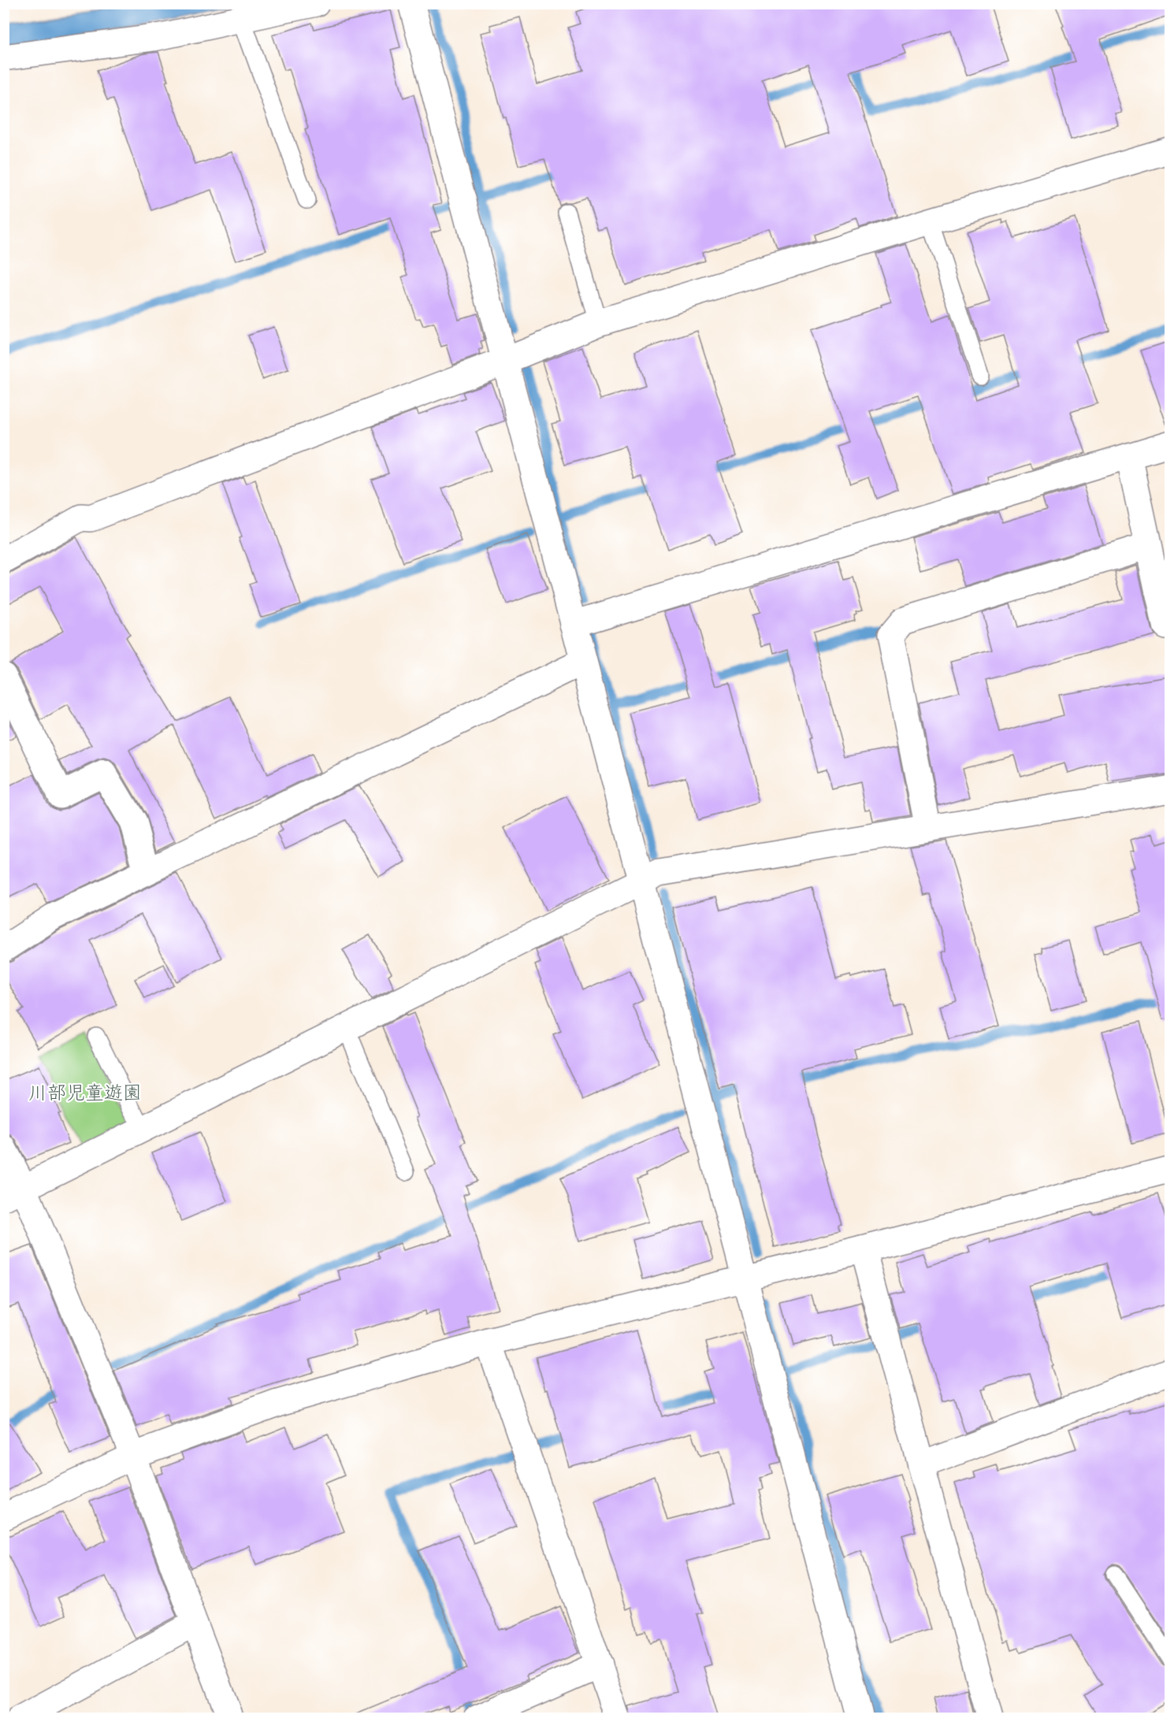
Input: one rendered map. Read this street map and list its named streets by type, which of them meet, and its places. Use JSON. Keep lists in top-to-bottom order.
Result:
{
  "parks": ["川部児童遊園"]
}
